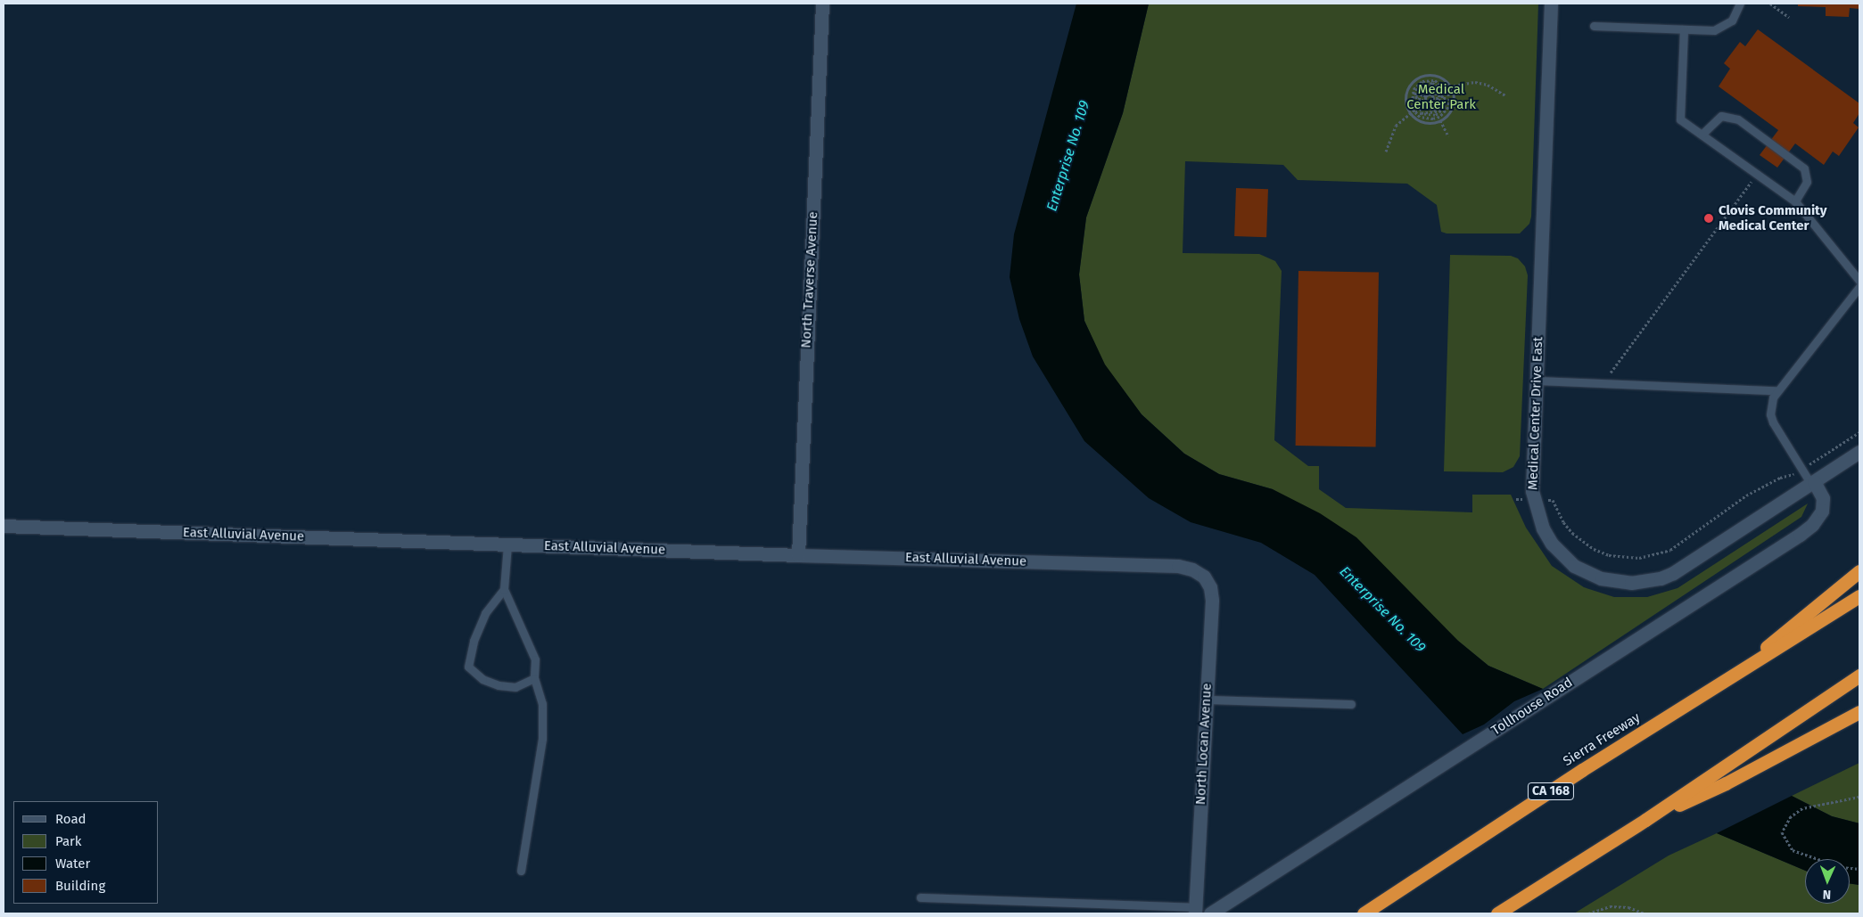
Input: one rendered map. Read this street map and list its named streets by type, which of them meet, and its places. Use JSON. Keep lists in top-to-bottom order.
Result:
{
  "streets": {
    "highway": ["Sierra Freeway", "CA 168"],
    "street": [
      "North Traverse Avenue",
      "Medical Center Drive East",
      "East Alluvial Avenue",
      "Tollhouse Road",
      "North Locan Avenue"
    ]
  },
  "crossings": [
    ["North Traverse Avenue", "East Alluvial Avenue"],
    ["Medical Center Drive East", "Tollhouse Road"],
    ["East Alluvial Avenue", "North Locan Avenue"]
  ],
  "water": ["Enterprise No. 109"],
  "parks": ["Medical Center Park"],
  "places": ["Clovis Community Medical Center"],
  "legend": [
    "Road",
    "Park",
    "Water",
    "Building"
  ],
  "north": "bottom"
}
